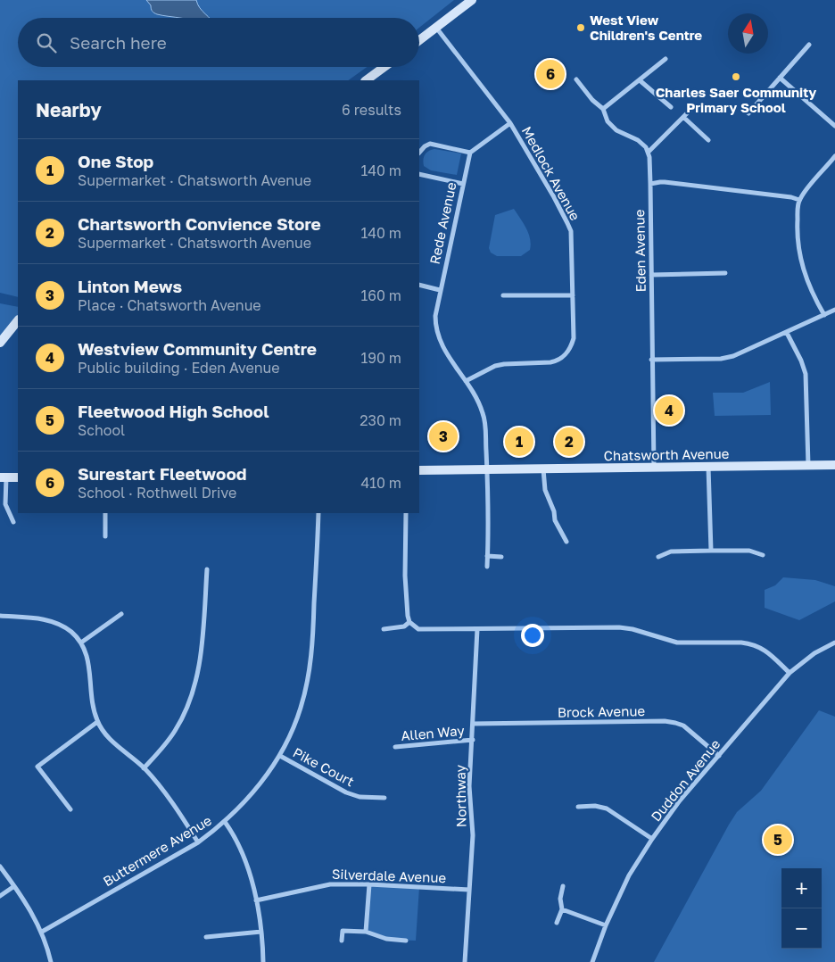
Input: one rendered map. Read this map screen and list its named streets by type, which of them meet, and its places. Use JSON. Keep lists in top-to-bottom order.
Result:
{
  "streets": {
    "street": [
      "Medlock Avenue",
      "Rede Avenue",
      "Eden Avenue",
      "Chatsworth Avenue",
      "Brock Avenue",
      "Allen Way",
      "Pike Court",
      "Duddon Avenue",
      "Northway",
      "Buttermere Avenue",
      "Silverdale Avenue"
    ]
  },
  "crossings": [
    ["Medlock Avenue", "Rede Avenue"],
    ["Rede Avenue", "Chatsworth Avenue"],
    ["Eden Avenue", "Chatsworth Avenue"],
    ["Brock Avenue", "Duddon Avenue"],
    ["Brock Avenue", "Northway"],
    ["Allen Way", "Northway"],
    ["Pike Court", "Buttermere Avenue"],
    ["Northway", "Silverdale Avenue"]
  ],
  "places": ["West View Children's Centre", "Charles Saer Community Primary School"],
  "north": "top",
  "page": {
    "search": "Search here",
    "pins": [
      "6",
      "4",
      "3",
      "1",
      "2",
      "5"
    ],
    "heading": ["Nearby", "6 results"],
    "list": [
      {
        "mark": "1",
        "name": "One Stop",
        "note": "Supermarket · Chatsworth Avenue",
        "value": "140 m"
      },
      {
        "mark": "2",
        "name": "Chartsworth Convience Store",
        "note": "Supermarket · Chatsworth Avenue",
        "value": "140 m"
      },
      {
        "mark": "3",
        "name": "Linton Mews",
        "note": "Place · Chatsworth Avenue",
        "value": "160 m"
      },
      {
        "mark": "4",
        "name": "Westview Community Centre",
        "note": "Public building · Eden Avenue",
        "value": "190 m"
      },
      {
        "mark": "5",
        "name": "Fleetwood High School",
        "note": "School",
        "value": "230 m"
      },
      {
        "mark": "6",
        "name": "Surestart Fleetwood",
        "note": "School · Rothwell Drive",
        "value": "410 m"
      }
    ],
    "map_buttons": ["+", "−"]
  }
}
